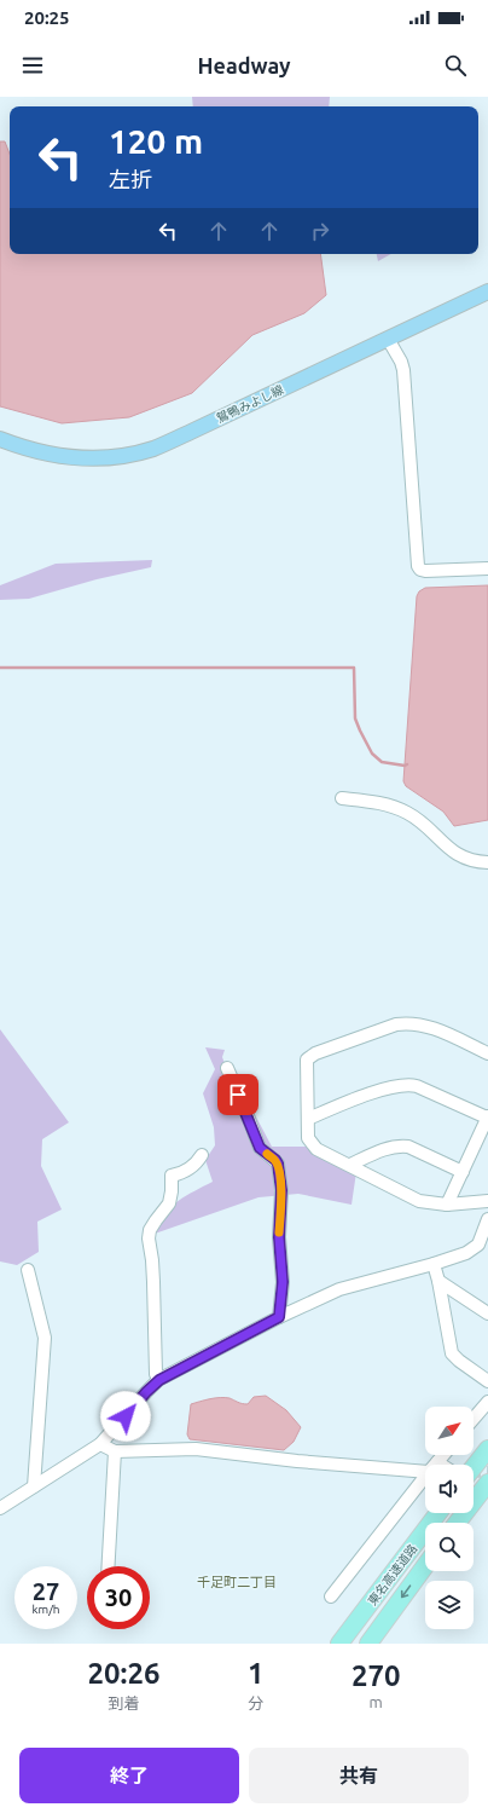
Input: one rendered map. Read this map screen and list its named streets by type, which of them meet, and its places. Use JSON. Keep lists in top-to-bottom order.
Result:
{
  "streets": {
    "highway": ["東名高速道路"],
    "main road": ["鴛鴨みよし線"]
  },
  "districts": ["千足町二丁目"],
  "north": "top right",
  "page": {
    "status": "20:25",
    "header": "Headway",
    "turn": ["120 m", "左折"],
    "speed": "27 km/h",
    "limit": "30",
    "eta": [
      "20:26",
      "到着",
      "1",
      "分",
      "270",
      "m"
    ],
    "buttons": ["終了", "共有"]
  }
}
